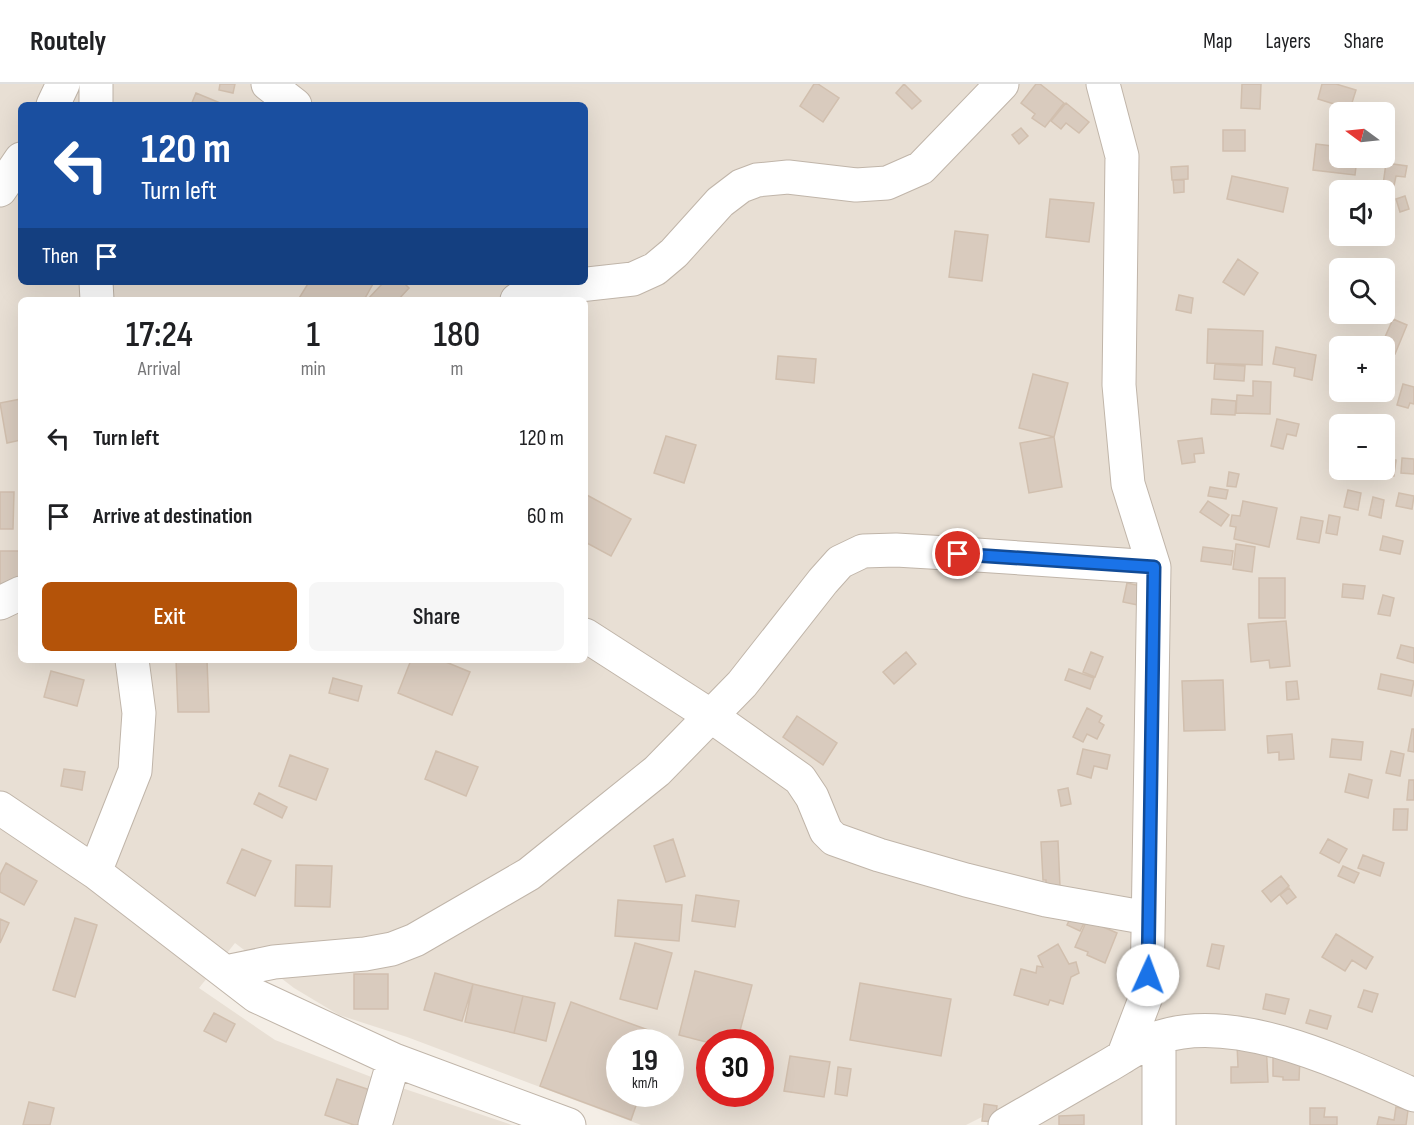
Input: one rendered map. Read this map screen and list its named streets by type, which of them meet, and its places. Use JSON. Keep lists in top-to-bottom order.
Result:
{
  "north": "left",
  "page": {
    "header": "Routely",
    "nav": ["Map", "Layers", "Share"],
    "map_buttons": ["+", "−"],
    "turn": ["120 m", "Turn left"],
    "then": "Then",
    "eta": [
      "17:24",
      "Arrival",
      "1",
      "min",
      "180",
      "m"
    ],
    "list": [
      {
        "name": "Turn left",
        "value": "120 m"
      },
      {
        "name": "Arrive at destination",
        "value": "60 m"
      }
    ],
    "buttons": ["Exit", "Share"],
    "speed": "19 km/h",
    "limit": "30"
  }
}
